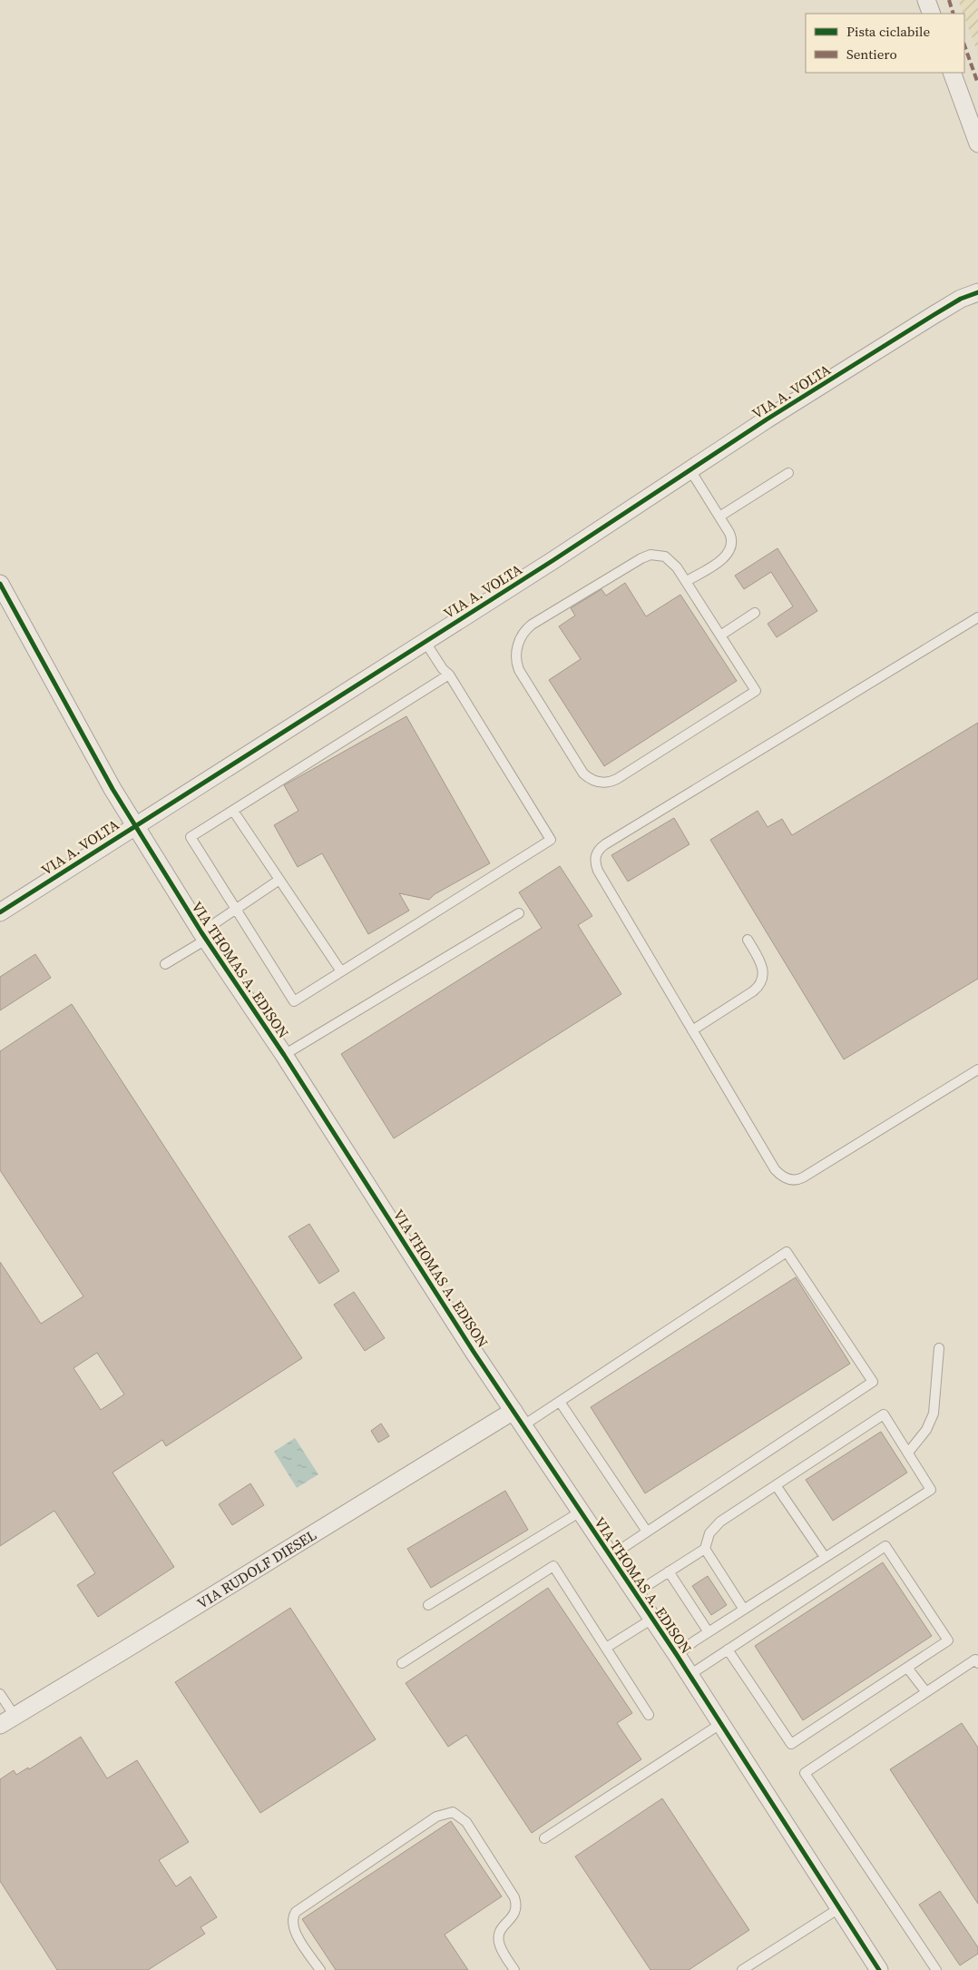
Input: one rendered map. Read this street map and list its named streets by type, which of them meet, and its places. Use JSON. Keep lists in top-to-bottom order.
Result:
{
  "streets": {
    "street": ["VIA A. VOLTA", "VIA THOMAS A. EDISON", "VIA RUDOLF DIESEL"]
  },
  "crossings": [
    ["VIA A. VOLTA", "VIA THOMAS A. EDISON"],
    ["VIA THOMAS A. EDISON", "VIA RUDOLF DIESEL"]
  ],
  "legend": ["Pista ciclabile", "Sentiero"]
}
